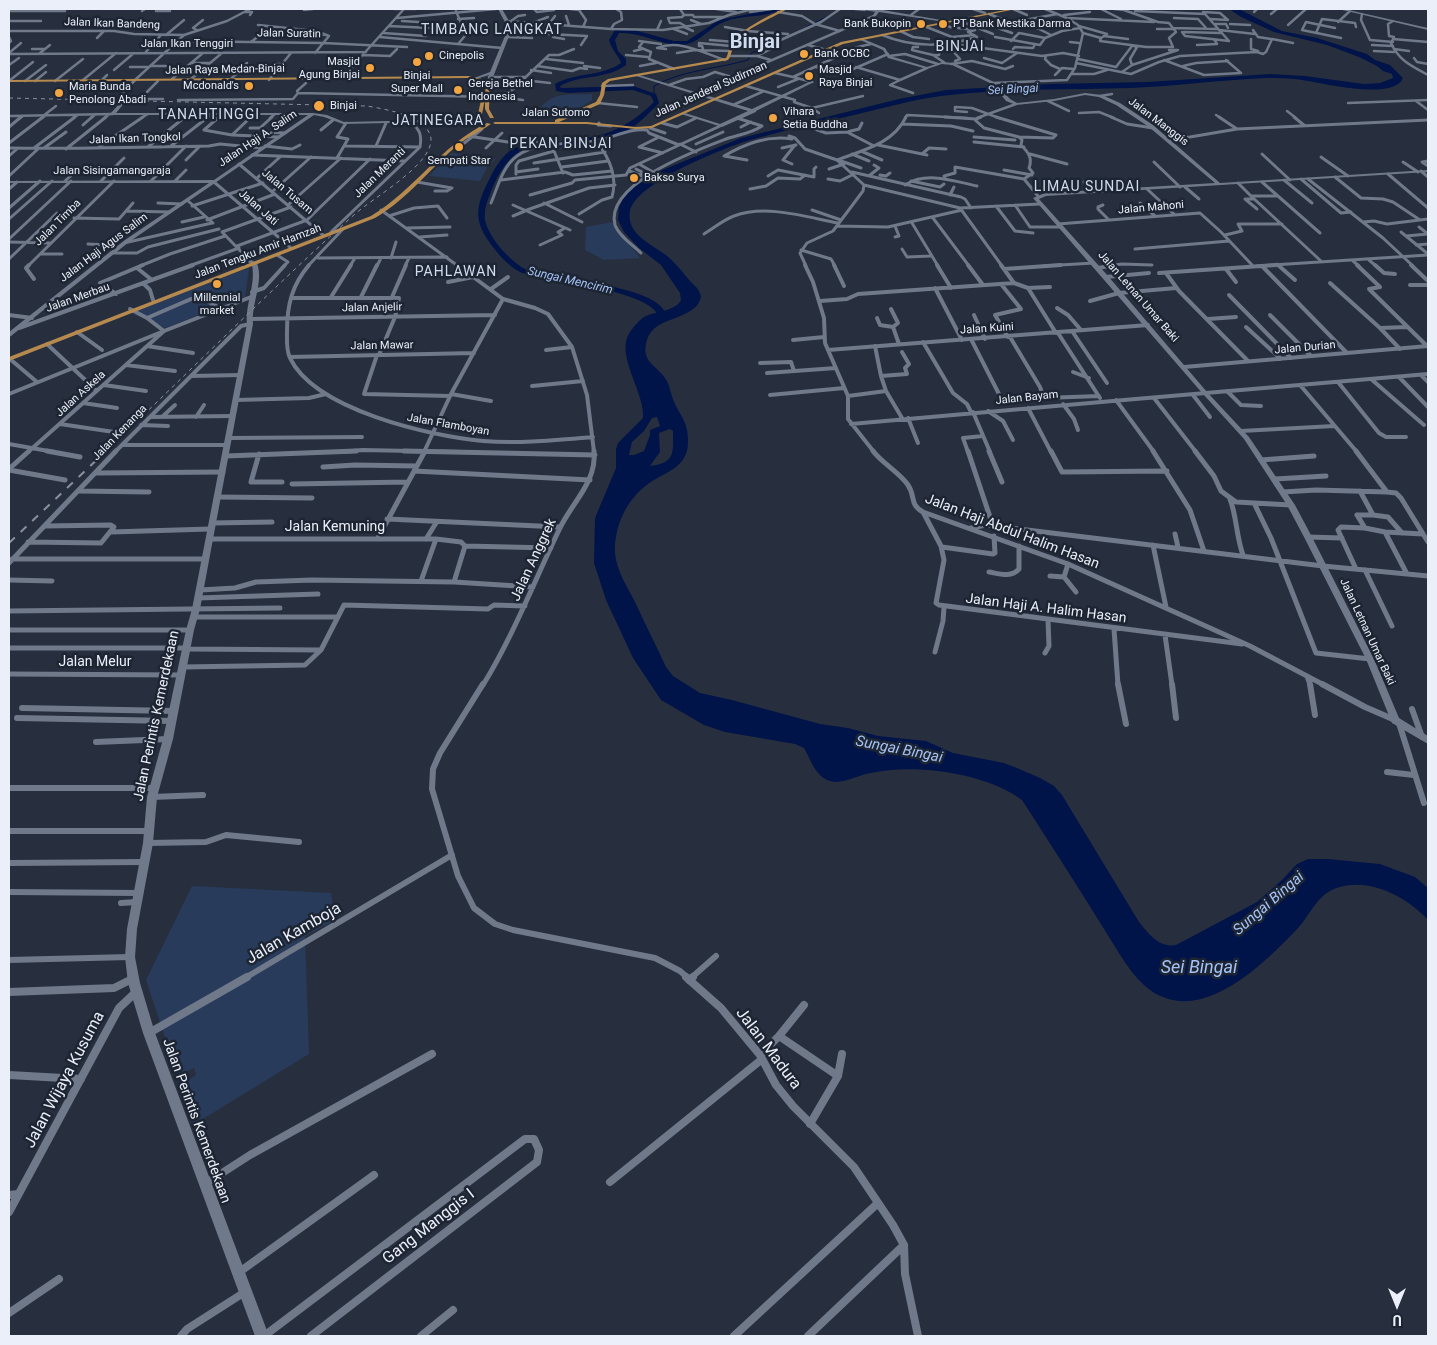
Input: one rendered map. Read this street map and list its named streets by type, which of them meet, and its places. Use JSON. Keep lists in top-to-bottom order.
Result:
{
  "streets": {
    "main road": [
      "Jalan Raya Medan-Binjai",
      "Jalan Jenderal Sudirman",
      "Jalan Sutomo",
      "Jalan Tengku Amir Hamzah"
    ],
    "street": [
      "Jalan Ikan Bandeng",
      "Jalan Suratin",
      "Jalan Ikan Tenggiri",
      "Jalan Manggis",
      "Jalan Ikan Tongkol",
      "Jalan Haji A. Salim",
      "Jalan Sisingamangaraja",
      "Jalan Meranti",
      "Jalan Tusam",
      "Jalan Jati",
      "Jalan Mahoni",
      "Jalan Timba",
      "Jalan Haji Agus Salim",
      "Jalan Letnan Umar Baki",
      "Jalan Merbau",
      "Jalan Anjelir",
      "Jalan Kuini",
      "Jalan Mawar",
      "Jalan Durian",
      "Jalan Askela",
      "Jalan Bayam",
      "Jalan Flamboyan",
      "Jalan Kenanga",
      "Jalan Kemuning",
      "Jalan Haji Abdul Halim Hasan",
      "Jalan Anggrek",
      "Jalan Haji A. Halim Hasan",
      "Jalan Melur",
      "Jalan Perintis Kemerdekaan",
      "Jalan Kamboja",
      "Jalan Madura",
      "Jalan Wijaya Kusuma",
      "Gang Manggis I"
    ]
  },
  "crossings": [
    ["Jalan Jenderal Sudirman", "Jalan Sutomo"],
    ["Jalan Sutomo", "Jalan Tengku Amir Hamzah"],
    ["Jalan Ikan Tongkol", "Jalan Haji A. Salim"],
    ["Jalan Haji A. Salim", "Jalan Sisingamangaraja"],
    ["Jalan Haji A. Salim", "Jalan Tusam"],
    ["Jalan Haji A. Salim", "Jalan Jati"],
    ["Jalan Haji A. Salim", "Jalan Haji Agus Salim"],
    ["Jalan Sisingamangaraja", "Jalan Jati"],
    ["Jalan Sisingamangaraja", "Jalan Timba"],
    ["Jalan Sisingamangaraja", "Jalan Haji Agus Salim"],
    ["Jalan Meranti", "Jalan Tengku Amir Hamzah"],
    ["Jalan Tusam", "Jalan Tengku Amir Hamzah"],
    ["Jalan Tusam", "Jalan Merbau"],
    ["Jalan Jati", "Jalan Haji Agus Salim"],
    ["Jalan Jati", "Jalan Tengku Amir Hamzah"],
    ["Jalan Jati", "Jalan Merbau"],
    ["Jalan Mahoni", "Jalan Letnan Umar Baki"],
    ["Jalan Haji Agus Salim", "Jalan Merbau"],
    ["Jalan Tengku Amir Hamzah", "Jalan Askela"],
    ["Jalan Tengku Amir Hamzah", "Jalan Anggrek"],
    ["Jalan Tengku Amir Hamzah", "Jalan Perintis Kemerdekaan"],
    ["Jalan Letnan Umar Baki", "Jalan Kuini"],
    ["Jalan Letnan Umar Baki", "Jalan Durian"],
    ["Jalan Letnan Umar Baki", "Jalan Bayam"],
    ["Jalan Letnan Umar Baki", "Jalan Haji Abdul Halim Hasan"],
    ["Jalan Anjelir", "Jalan Kenanga"],
    ["Jalan Anjelir", "Jalan Perintis Kemerdekaan"],
    ["Jalan Mawar", "Jalan Flamboyan"],
    ["Jalan Askela", "Jalan Perintis Kemerdekaan"],
    ["Jalan Bayam", "Jalan Haji Abdul Halim Hasan"],
    ["Jalan Flamboyan", "Jalan Anggrek"],
    ["Jalan Kenanga", "Jalan Perintis Kemerdekaan"],
    ["Jalan Kemuning", "Jalan Anggrek"],
    ["Jalan Kemuning", "Jalan Perintis Kemerdekaan"],
    ["Jalan Haji Abdul Halim Hasan", "Jalan Haji A. Halim Hasan"],
    ["Jalan Anggrek", "Jalan Kamboja"],
    ["Jalan Anggrek", "Jalan Madura"],
    ["Jalan Melur", "Jalan Perintis Kemerdekaan"],
    ["Jalan Perintis Kemerdekaan", "Jalan Kamboja"],
    ["Jalan Perintis Kemerdekaan", "Jalan Wijaya Kusuma"],
    ["Jalan Perintis Kemerdekaan", "Gang Manggis I"],
    ["Jalan Kamboja", "Jalan Madura"]
  ],
  "districts": [
    "TIMBANG LANGKAT",
    "Binjai",
    "BINJAI",
    "TANAHTINGGI",
    "JATINEGARA",
    "PEKAN BINJAI",
    "LIMAU SUNDAI",
    "PAHLAWAN"
  ],
  "water": ["Sei Bingai", "Sungai Mencirim", "Sungai Bingai"],
  "places": [
    "Bank Bukopin",
    "PT Bank Mestika Darma",
    "Bank OCBC",
    "Cinepolis",
    "Binjai Super Mall",
    "Masjid Agung Binjai",
    "Masjid Raya Binjai",
    "Mcdonald's",
    "Gereja Bethel Indonesia",
    "Maria Bunda Penolong Abadi",
    "Binjai",
    "Vihara Setia Buddha",
    "Sempati Star",
    "Bakso Surya",
    "Millennial market"
  ],
  "north": "bottom"
}
